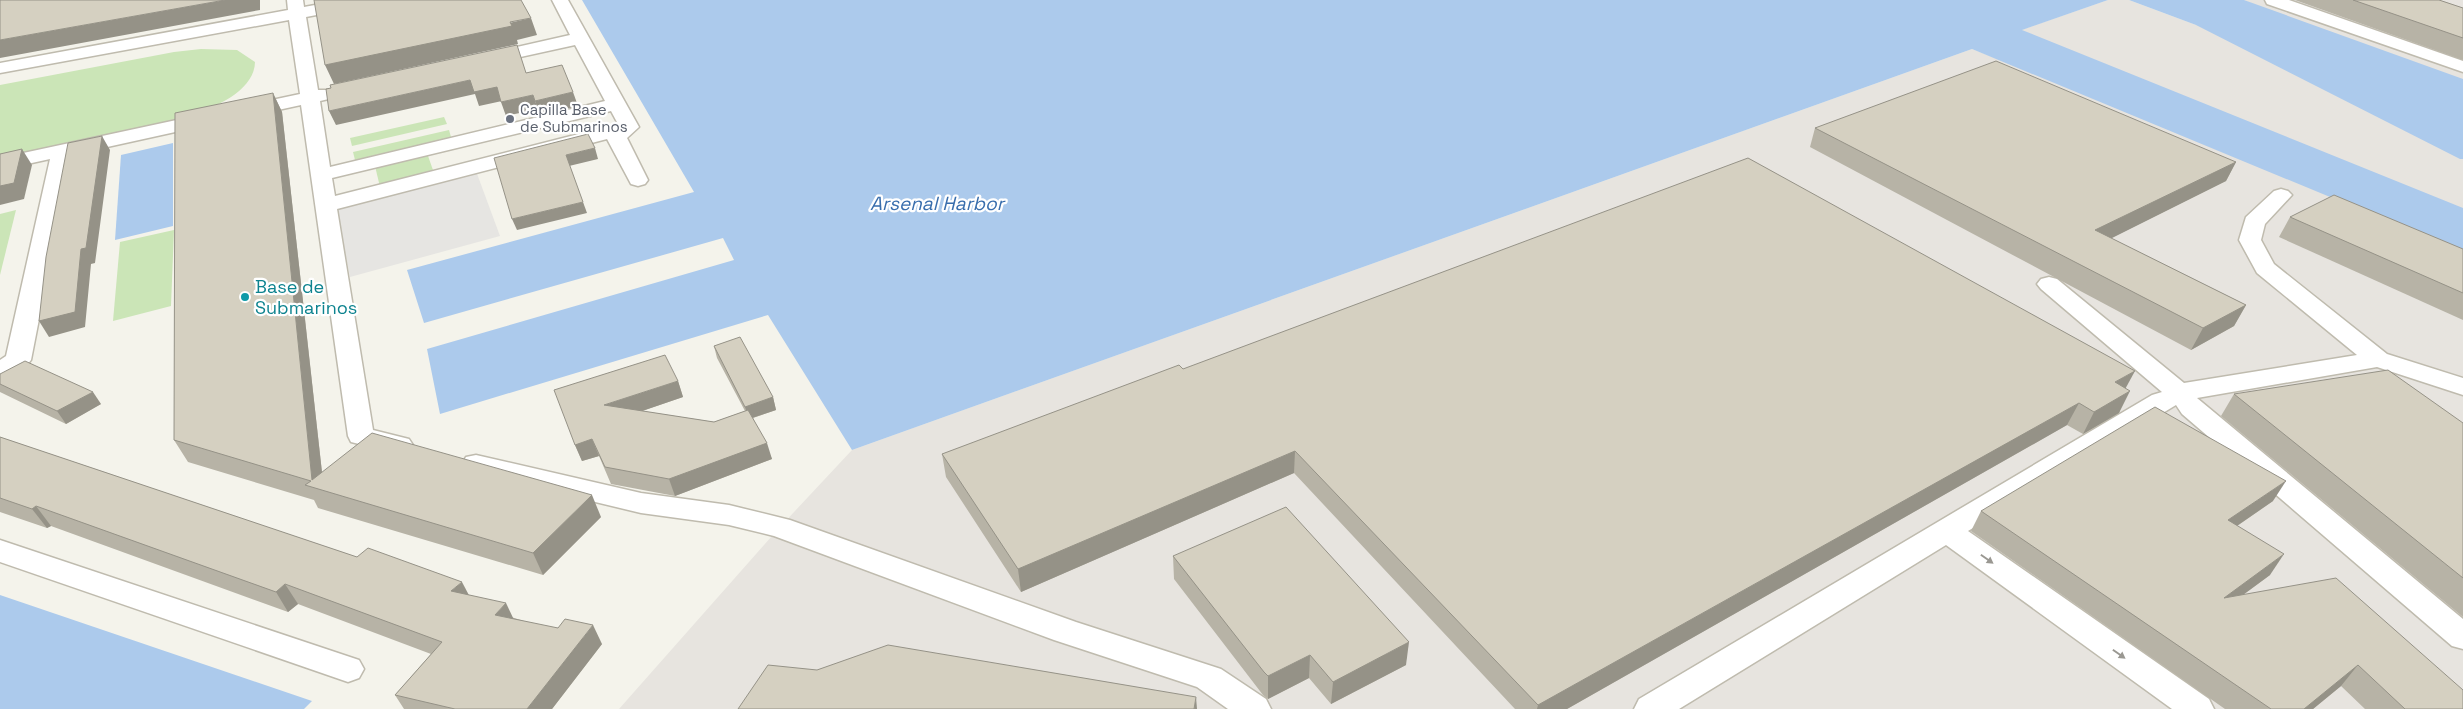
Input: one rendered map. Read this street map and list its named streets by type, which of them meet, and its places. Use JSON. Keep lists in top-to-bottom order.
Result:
{
  "water": ["Arsenal Harbor"],
  "places": ["Capilla Base de Submarinos", "Base de Submarinos"]
}
